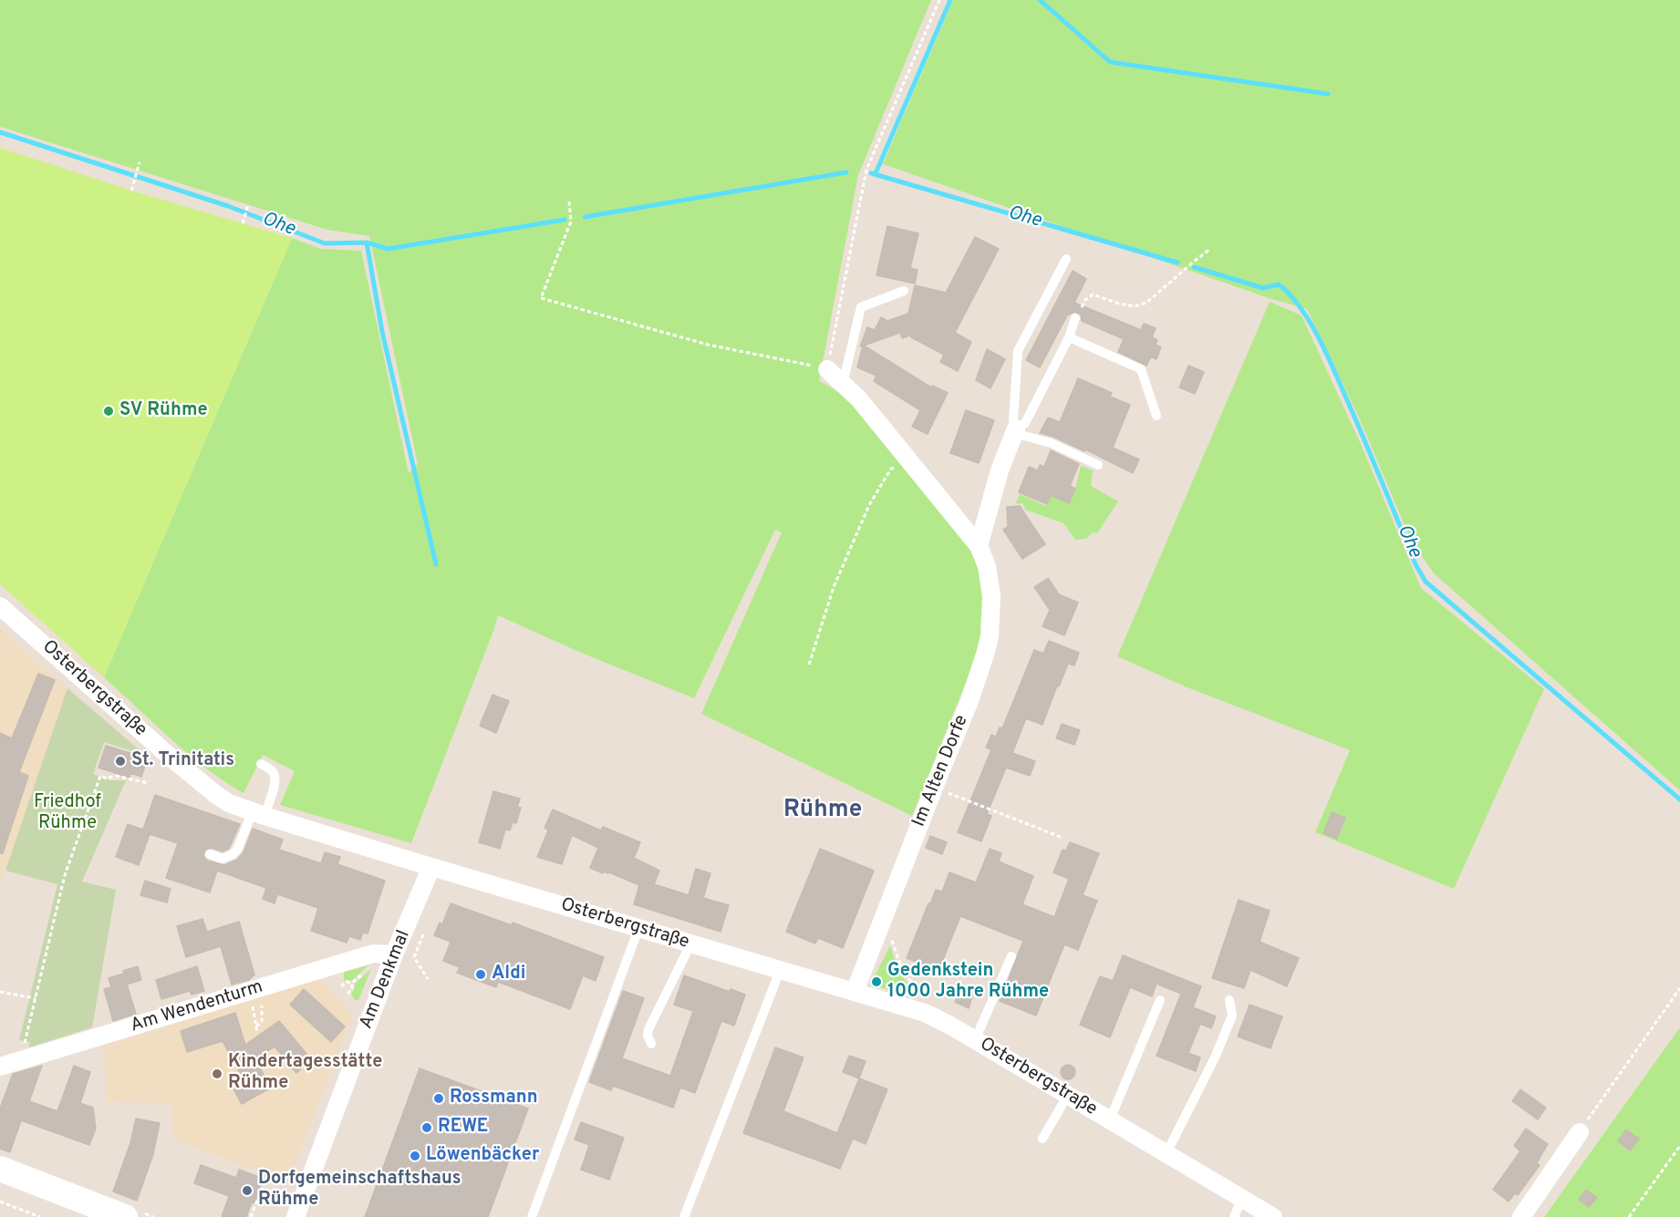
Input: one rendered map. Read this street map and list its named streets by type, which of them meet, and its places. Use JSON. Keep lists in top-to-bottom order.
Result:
{
  "streets": {
    "street": [
      "Osterbergstraße",
      "Im Alten Dorfe",
      "Am Denkmal",
      "Am Wendenturm"
    ]
  },
  "crossings": [
    ["Osterbergstraße", "Im Alten Dorfe"],
    ["Osterbergstraße", "Am Denkmal"],
    ["Am Denkmal", "Am Wendenturm"]
  ],
  "districts": ["Rühme"],
  "water": ["Ohe"],
  "parks": ["Friedhof Rühme"],
  "places": [
    "SV Rühme",
    "St. Trinitatis",
    "Aldi",
    "Gedenkstein 1000 Jahre Rühme",
    "Kindertagesstätte Rühme",
    "Rossmann",
    "REWE",
    "Löwenbäcker",
    "Dorfgemeinschaftshaus Rühme"
  ]
}
